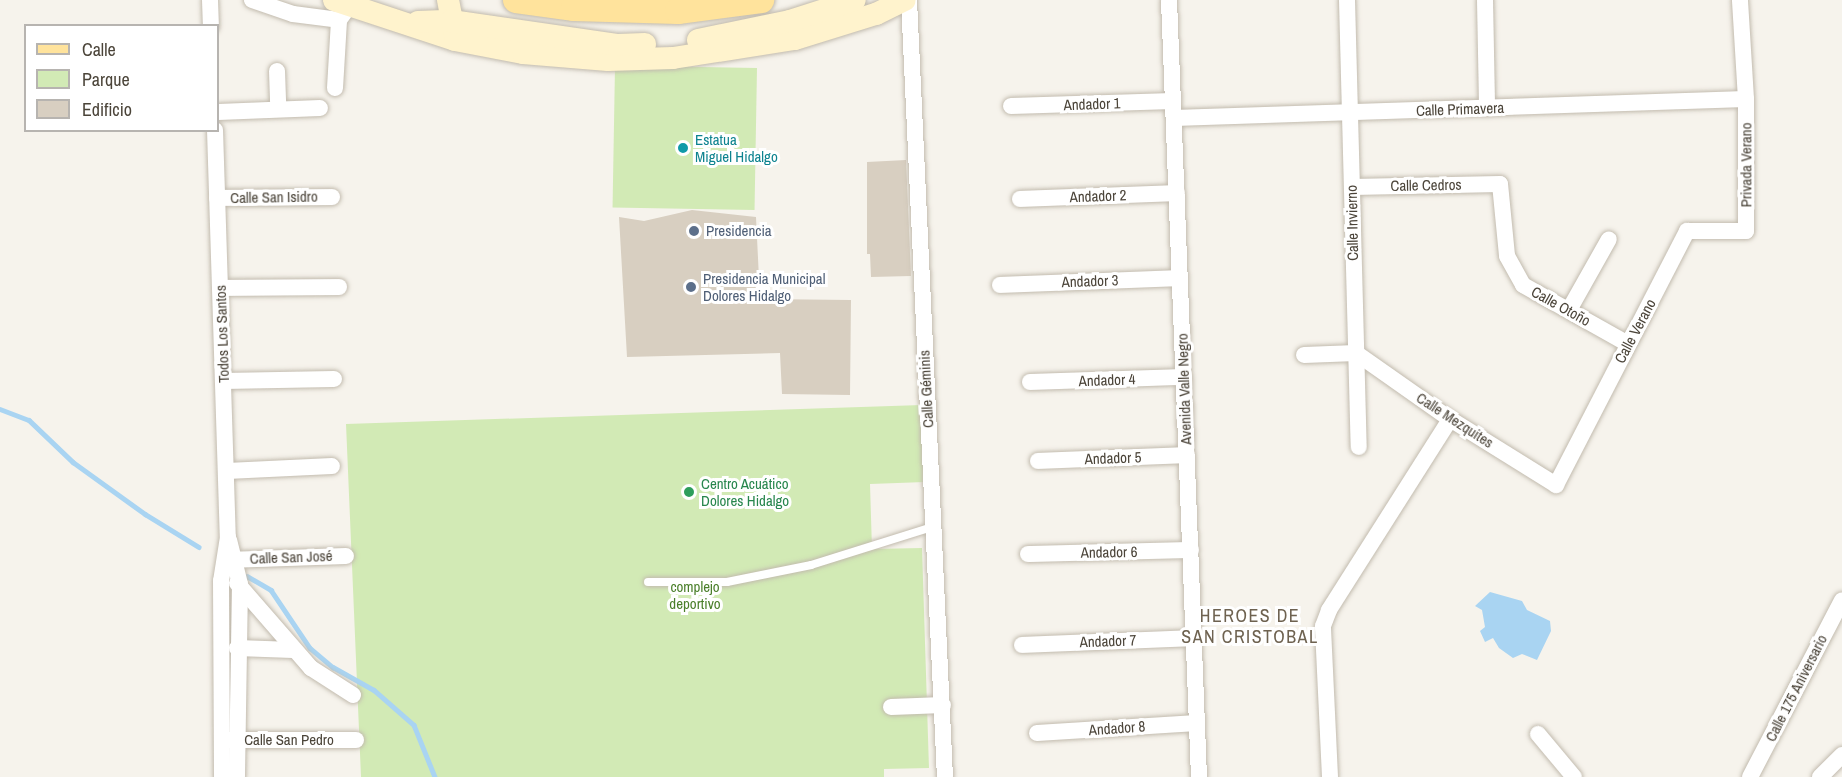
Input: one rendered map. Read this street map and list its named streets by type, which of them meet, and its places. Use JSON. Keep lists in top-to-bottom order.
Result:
{
  "streets": {
    "street": [
      "Andador 1",
      "Calle Primavera",
      "Privada Verano",
      "Calle Cedros",
      "Andador 2",
      "Calle San Isidro",
      "Calle Invierno",
      "Andador 3",
      "Calle Otoño",
      "Calle Verano",
      "Todos Los Santos",
      "Andador 4",
      "Calle Géminis",
      "Avenida Valle Negro",
      "Calle Mezquites",
      "Andador 5",
      "Andador 6",
      "Calle San José",
      "Andador 7",
      "Calle 175 Aniversario",
      "Andador 8",
      "Calle San Pedro"
    ]
  },
  "crossings": [
    ["Andador 1", "Calle Primavera"],
    ["Andador 1", "Avenida Valle Negro"],
    ["Calle Primavera", "Privada Verano"],
    ["Calle Primavera", "Calle Invierno"],
    ["Calle Primavera", "Avenida Valle Negro"],
    ["Privada Verano", "Calle Verano"],
    ["Calle Cedros", "Calle Invierno"],
    ["Calle Cedros", "Calle Otoño"],
    ["Andador 2", "Avenida Valle Negro"],
    ["Calle San Isidro", "Todos Los Santos"],
    ["Calle Invierno", "Calle Mezquites"],
    ["Andador 3", "Avenida Valle Negro"],
    ["Calle Otoño", "Calle Verano"],
    ["Calle Verano", "Calle Mezquites"],
    ["Todos Los Santos", "Calle San José"],
    ["Todos Los Santos", "Calle San Pedro"],
    ["Andador 4", "Avenida Valle Negro"],
    ["Avenida Valle Negro", "Andador 5"],
    ["Avenida Valle Negro", "Andador 6"],
    ["Avenida Valle Negro", "Andador 7"],
    ["Avenida Valle Negro", "Andador 8"]
  ],
  "districts": ["HEROES DE SAN CRISTOBAL"],
  "parks": ["complejo deportivo"],
  "places": [
    "Estatua Miguel Hidalgo",
    "Presidencia",
    "Presidencia Municipal Dolores Hidalgo",
    "Centro Acuático Dolores Hidalgo"
  ],
  "legend": ["Calle", "Parque", "Edificio"]
}
